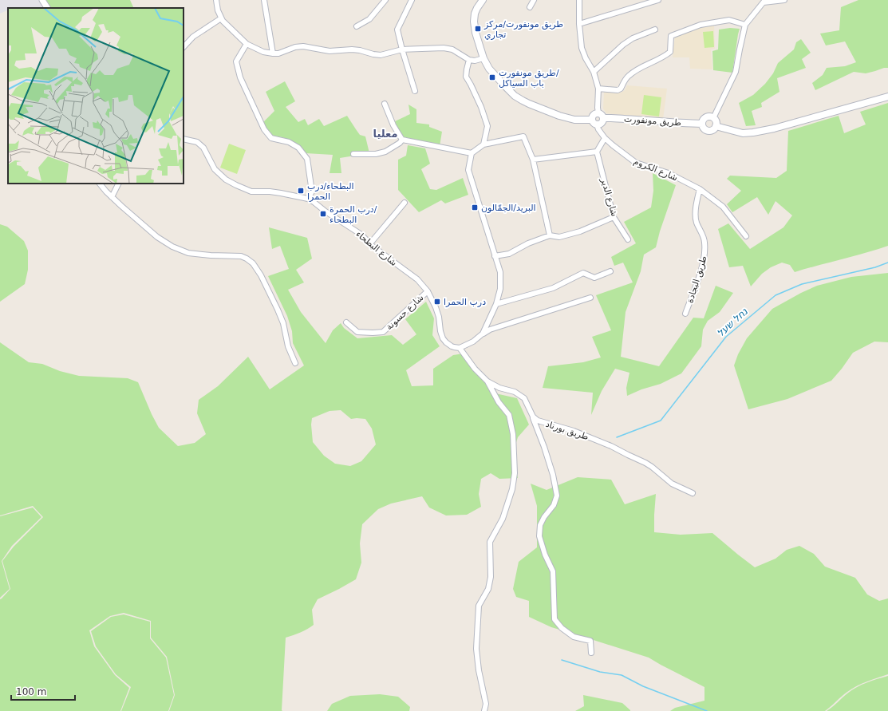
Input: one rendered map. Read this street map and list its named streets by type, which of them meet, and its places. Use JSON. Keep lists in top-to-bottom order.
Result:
{
  "streets": {
    "main road": ["طريق مونفورت"],
    "street": [
      "شارع الكروم",
      "شارع الدير",
      "شارع البطحاء",
      "طريق البجادة",
      "شارع حسونة",
      "طريق بورناد"
    ]
  },
  "crossings": [
    ["طريق مونفورت", "شارع الكروم"],
    ["شارع الكروم", "طريق البجادة"],
    ["شارع البطحاء", "شارع حسونة"]
  ],
  "districts": ["معليا"],
  "water": ["נחל שעל"],
  "places": {
    "transit": [
      "طريق مونفورت/مركز تجاري",
      "طريق مونفورت/ باب السياكل",
      "البطحاء/درب الحمرا",
      "البريد/الجمّالون",
      "درب الحمرة/ البطحاء",
      "درب الحمرا"
    ]
  },
  "scale_bar": "100 m"
}
